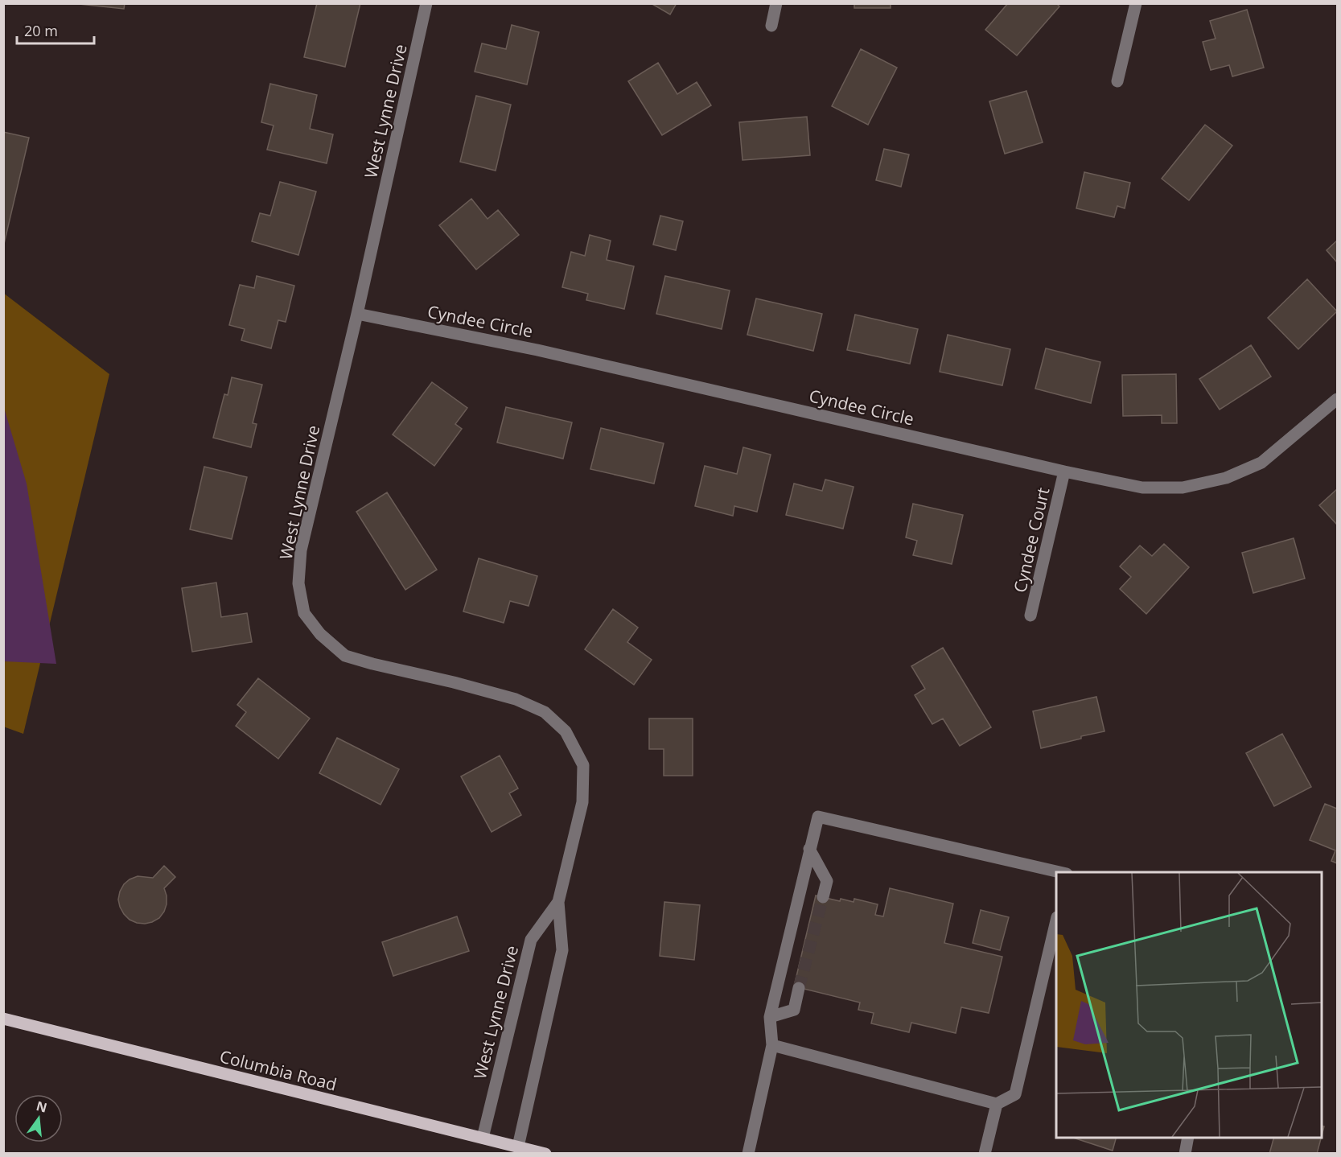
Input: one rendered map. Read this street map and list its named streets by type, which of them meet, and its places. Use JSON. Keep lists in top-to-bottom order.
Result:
{
  "streets": {
    "main road": ["Columbia Road"],
    "street": ["West Lynne Drive", "Cyndee Circle", "Cyndee Court"]
  },
  "crossings": [
    ["West Lynne Drive", "Cyndee Circle"],
    ["West Lynne Drive", "Columbia Road"],
    ["Cyndee Circle", "Cyndee Court"]
  ],
  "scale_bar": "20 m",
  "north": "top"
}
